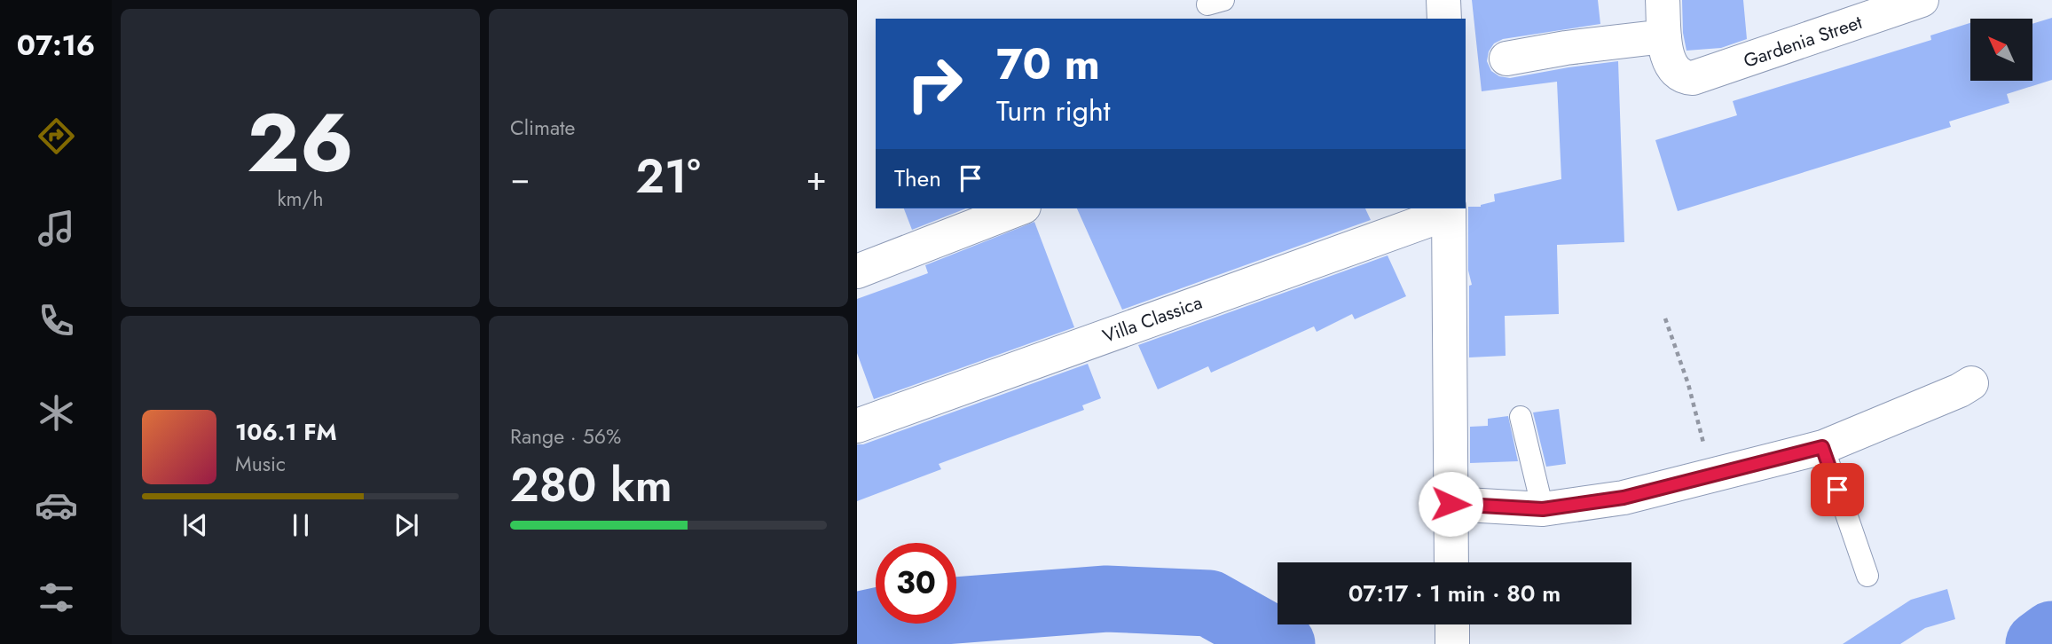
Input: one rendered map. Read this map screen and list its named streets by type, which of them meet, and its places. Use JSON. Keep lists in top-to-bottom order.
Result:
{
  "streets": {
    "street": ["Gardenia Street", "Villa Classica"]
  },
  "north": "top left",
  "page": {
    "tabs": "07:16",
    "tile": [
      ["26", "km/h"],
      "Climate",
      ["Range · 56%", "280 km"]
    ],
    "turn": ["70 m", "Turn right"],
    "then": "Then",
    "heat": ["−", "21°", "+"],
    "song": ["106.1 FM", "Music"],
    "limit": "30",
    "trip": "07:17 · 1 min · 80 m"
  }
}
